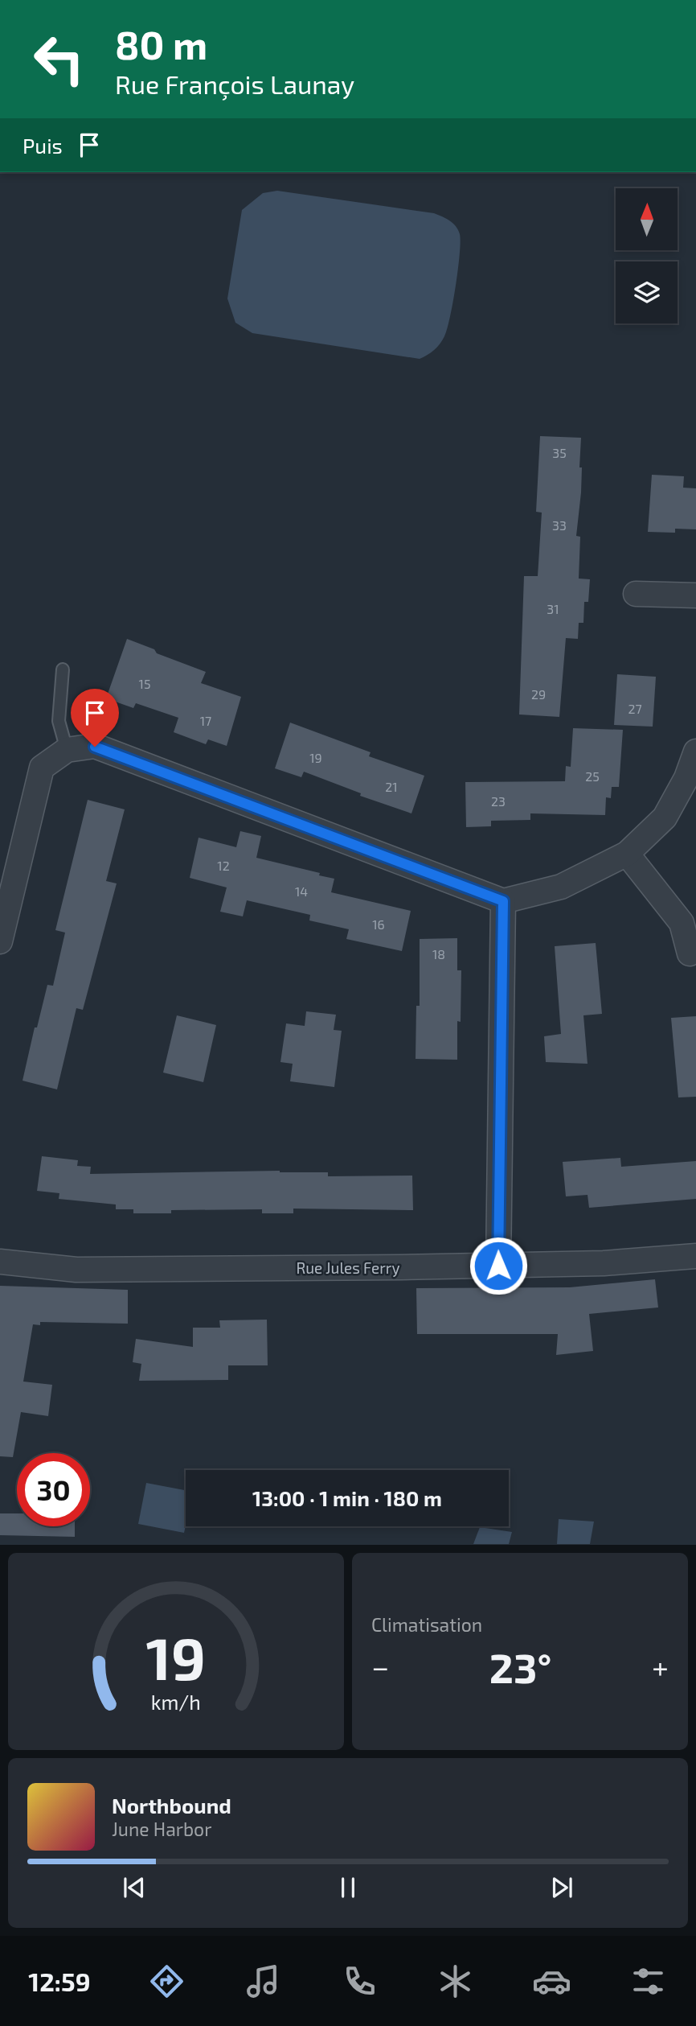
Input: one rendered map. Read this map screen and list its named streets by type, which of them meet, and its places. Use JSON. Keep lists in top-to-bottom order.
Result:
{
  "streets": {
    "street": ["Rue Jules Ferry"]
  },
  "house_numbers": [
    "35",
    "33",
    "31",
    "15",
    "29",
    "27",
    "17",
    "19",
    "25",
    "21",
    "23",
    "12",
    "14",
    "16",
    "18"
  ],
  "north": "top",
  "page": {
    "turn": ["80 m", "Rue François Launay"],
    "then": "Puis",
    "limit": "30",
    "trip": "13:00 · 1 min · 180 m",
    "tile": "Climatisation",
    "heat": ["−", "23°", "+"],
    "song": ["Northbound", "June Harbor"],
    "tabs": "12:59",
    "gauge": ["19", "km/h"]
  }
}
